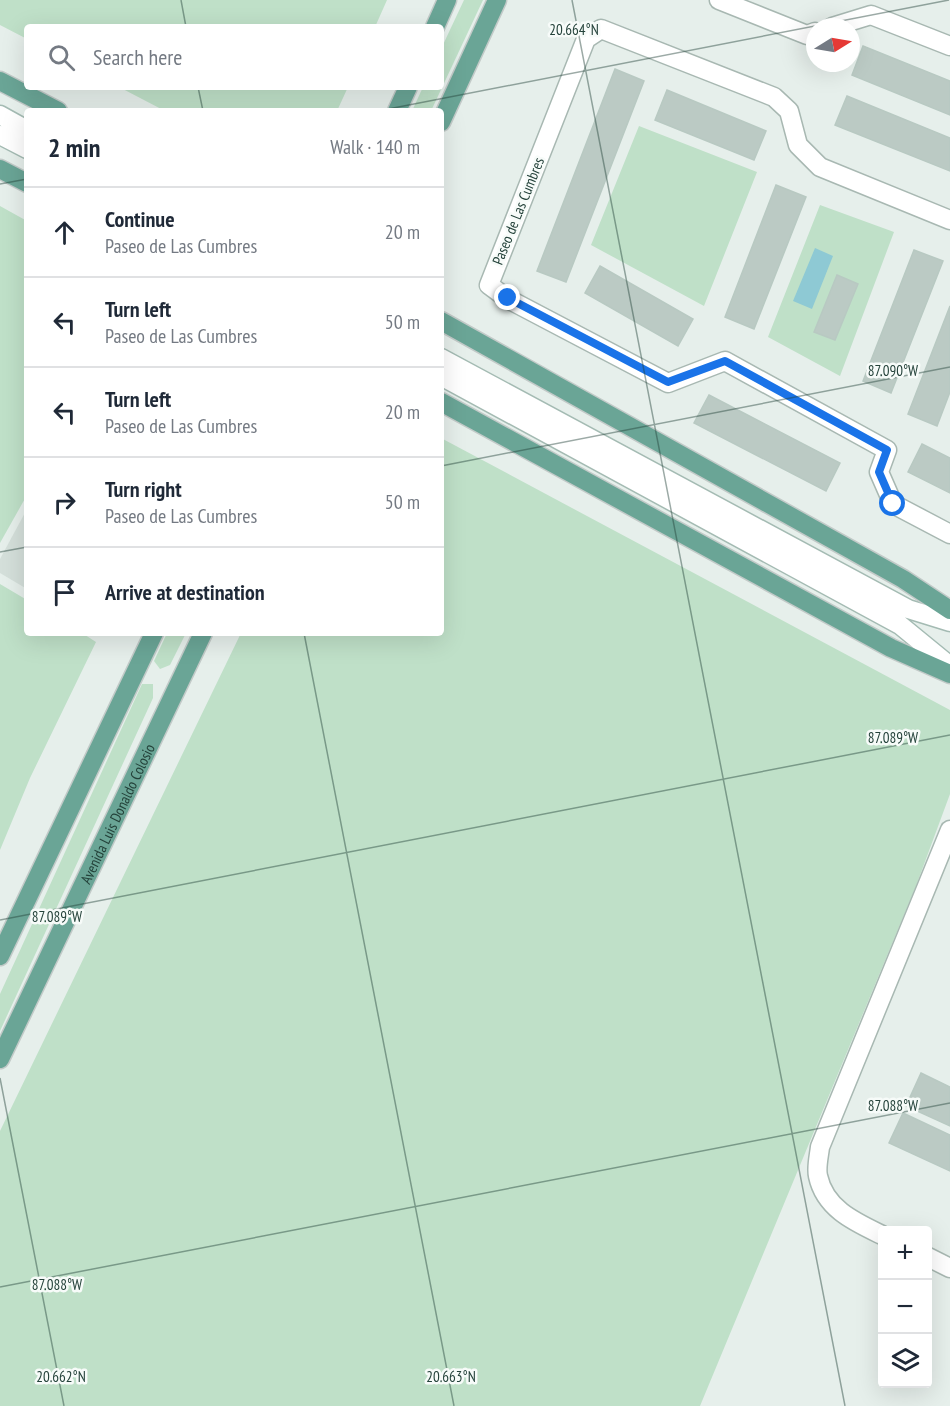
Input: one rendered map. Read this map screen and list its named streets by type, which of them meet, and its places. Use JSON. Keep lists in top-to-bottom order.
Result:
{
  "streets": {
    "main road": ["Avenida Luis Donaldo Colosio"],
    "street": ["Paseo de Las Cumbres"]
  },
  "north": "right",
  "page": {
    "search": "Search here",
    "heading": ["2 min", "Walk · 140 m"],
    "list": [
      ["Continue", "Paseo de Las Cumbres", "20 m"],
      ["Turn left", "Paseo de Las Cumbres", "50 m"],
      ["Turn left", "Paseo de Las Cumbres", "20 m"],
      ["Turn right", "Paseo de Las Cumbres", "50 m"],
      "Arrive at destination"
    ],
    "map_buttons": ["+", "−"]
  },
  "coordinates": [
    "20.664°N",
    "87.090°W",
    "87.089°W",
    "87.088°W",
    "20.662°N",
    "20.663°N"
  ]
}
